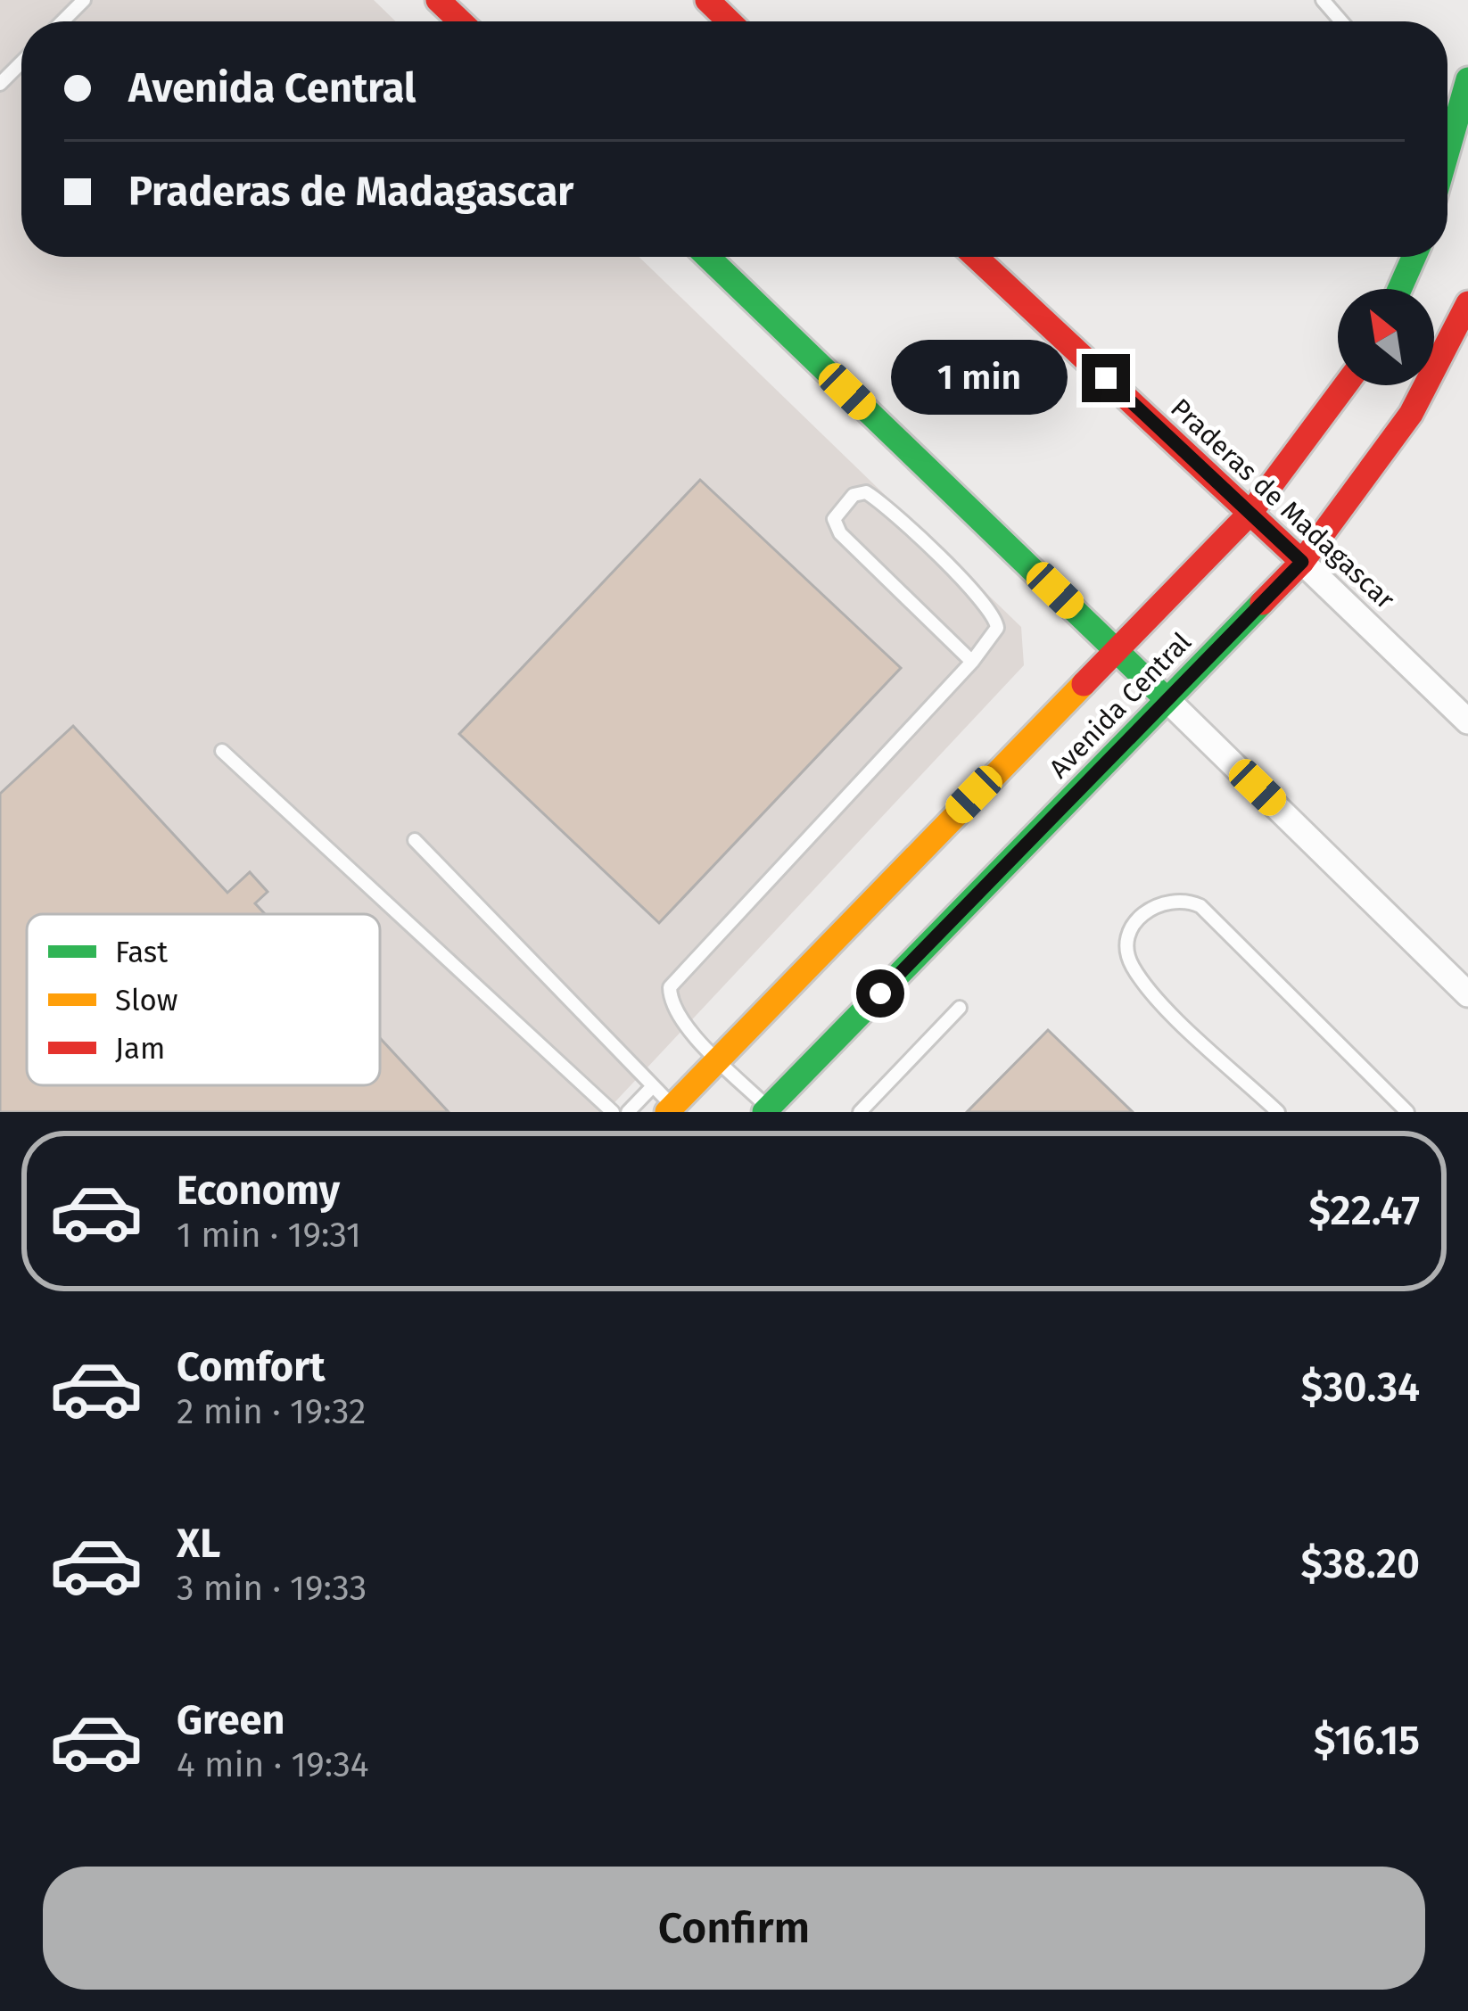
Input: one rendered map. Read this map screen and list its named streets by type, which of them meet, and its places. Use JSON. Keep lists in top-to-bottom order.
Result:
{
  "streets": {
    "main road": ["Praderas de Madagascar", "Avenida Central"]
  },
  "crossings": [
    ["Praderas de Madagascar", "Avenida Central"]
  ],
  "legend": ["Fast", "Slow", "Jam"],
  "north": "top left",
  "page": {
    "banner": ["Avenida Central", "Praderas de Madagascar"],
    "bubble": "1 min",
    "list": [
      {
        "name": "Economy",
        "note": "1 min · 19:31",
        "value": "$22.47"
      },
      {
        "name": "Comfort",
        "note": "2 min · 19:32",
        "value": "$30.34"
      },
      {
        "name": "XL",
        "note": "3 min · 19:33",
        "value": "$38.20"
      },
      {
        "name": "Green",
        "note": "4 min · 19:34",
        "value": "$16.15"
      }
    ],
    "buttons": "Confirm"
  }
}
